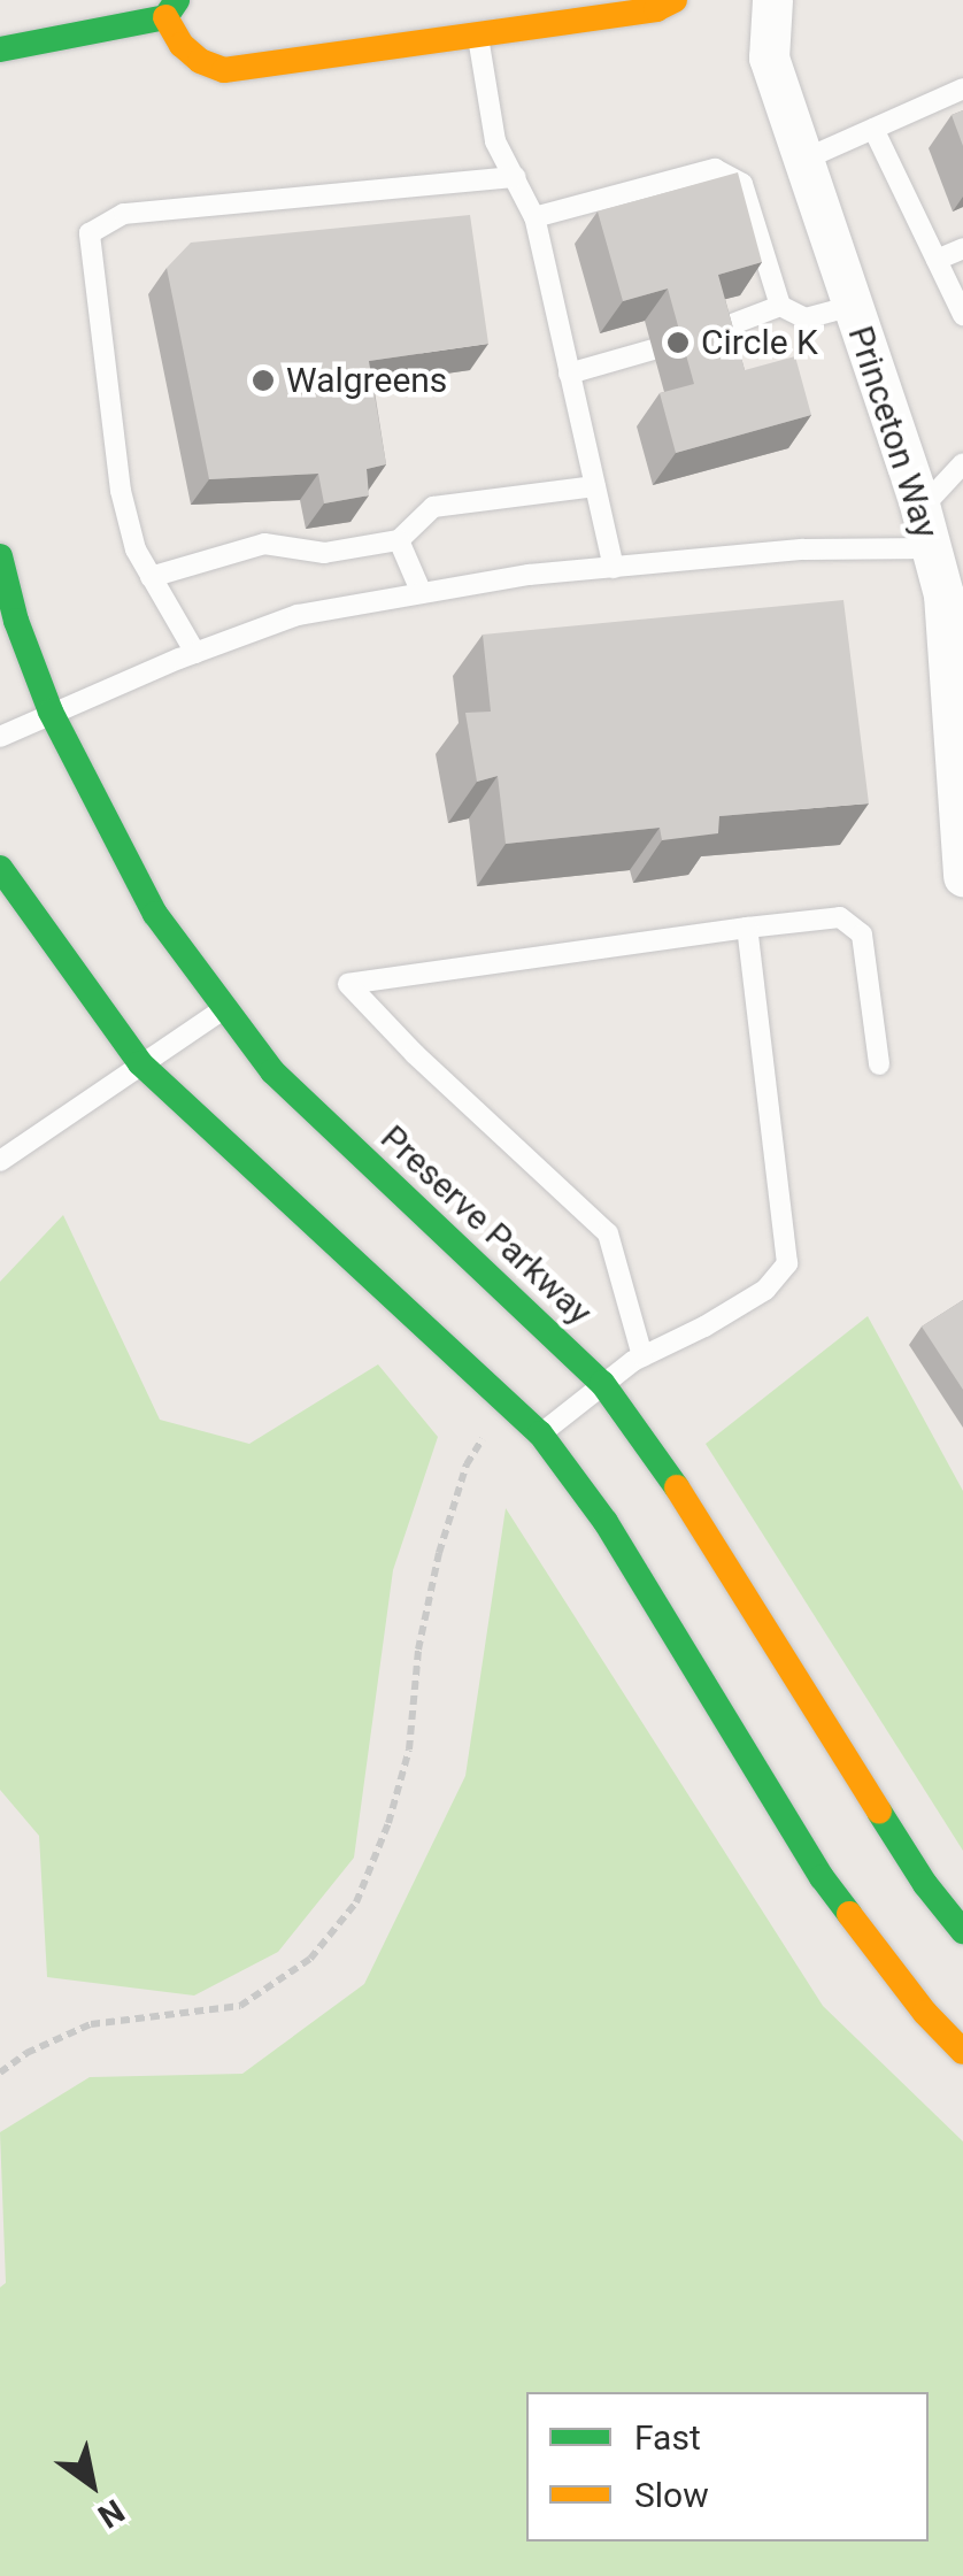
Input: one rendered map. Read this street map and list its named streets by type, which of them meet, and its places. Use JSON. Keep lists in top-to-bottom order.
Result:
{
  "streets": {
    "street": ["Princeton Way", "Preserve Parkway"]
  },
  "places": ["Circle K", "Walgreens"],
  "legend": ["Fast", "Slow"],
  "north": "bottom right"
}
